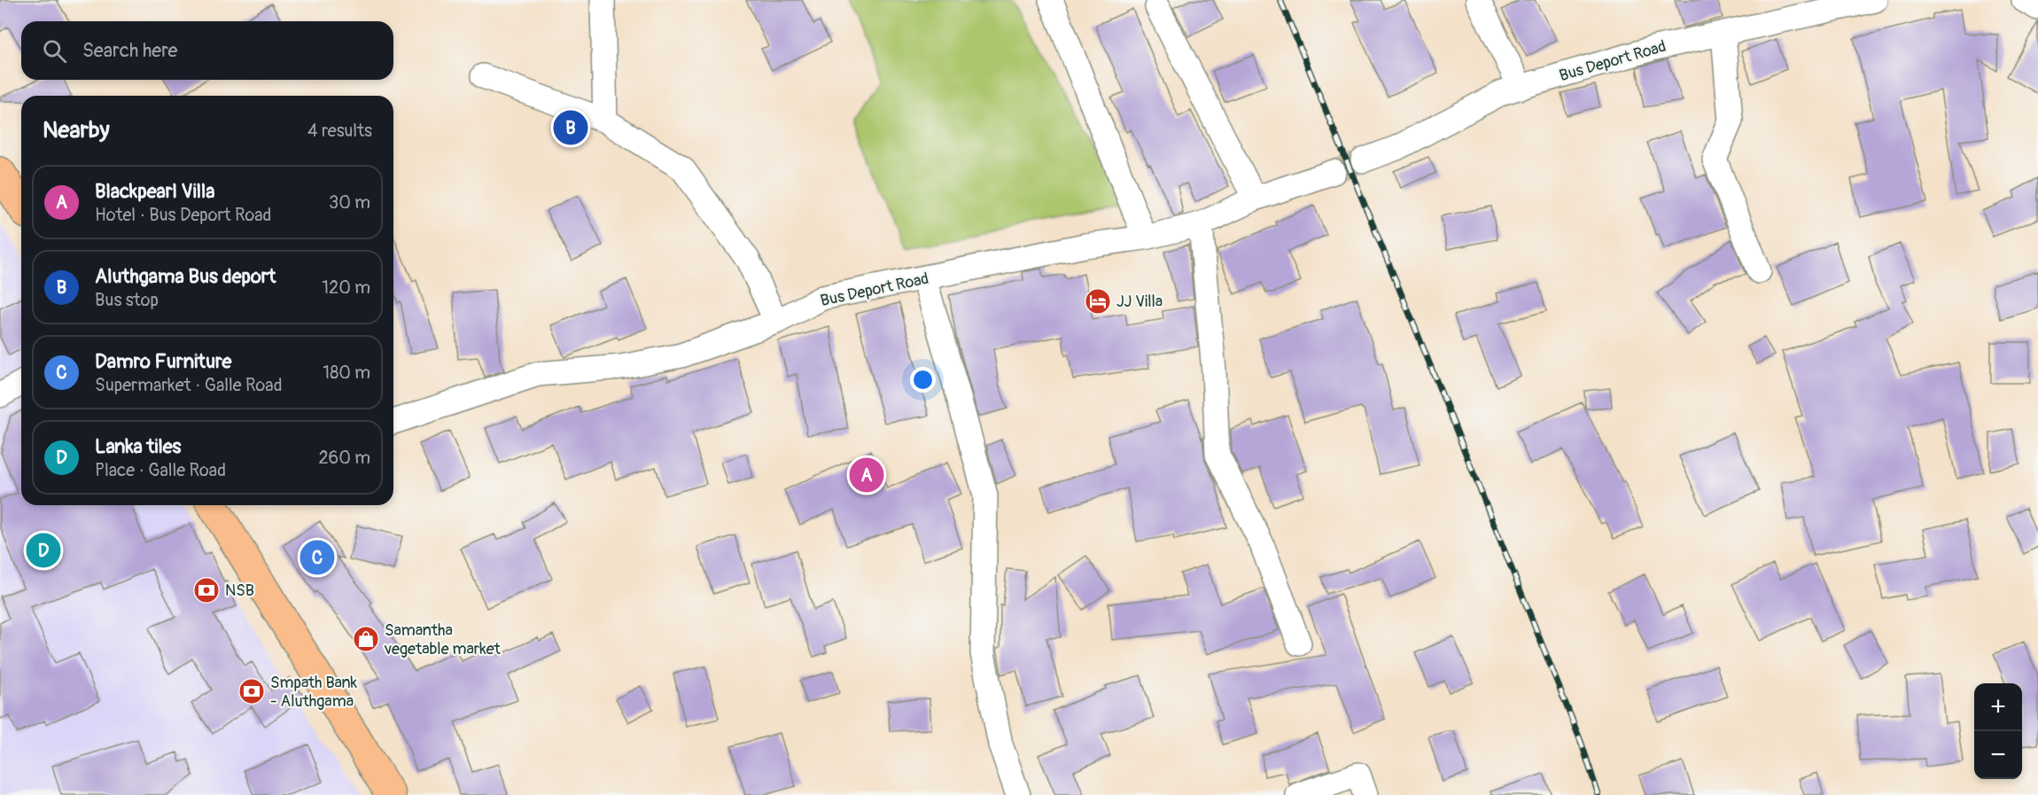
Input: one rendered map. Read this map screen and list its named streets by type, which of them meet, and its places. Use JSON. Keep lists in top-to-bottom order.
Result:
{
  "streets": {
    "street": ["Bus Deport Road"]
  },
  "places": {
    "hotel": ["JJ Villa"],
    "bank": ["NSB", "Smpath Bank - Aluthgama"],
    "shop": ["Samantha vegetable market"]
  },
  "page": {
    "search": "Search here",
    "heading": ["Nearby", "4 results"],
    "pins": [
      "B",
      "A",
      "D",
      "C"
    ],
    "list": [
      {
        "mark": "A",
        "name": "Blackpearl Villa",
        "note": "Hotel · Bus Deport Road",
        "value": "30 m"
      },
      {
        "mark": "B",
        "name": "Aluthgama Bus deport",
        "note": "Bus stop",
        "value": "120 m"
      },
      {
        "mark": "C",
        "name": "Damro Furniture",
        "note": "Supermarket · Galle Road",
        "value": "180 m"
      },
      {
        "mark": "D",
        "name": "Lanka tiles",
        "note": "Place · Galle Road",
        "value": "260 m"
      }
    ],
    "map_buttons": ["+", "−"]
  }
}
